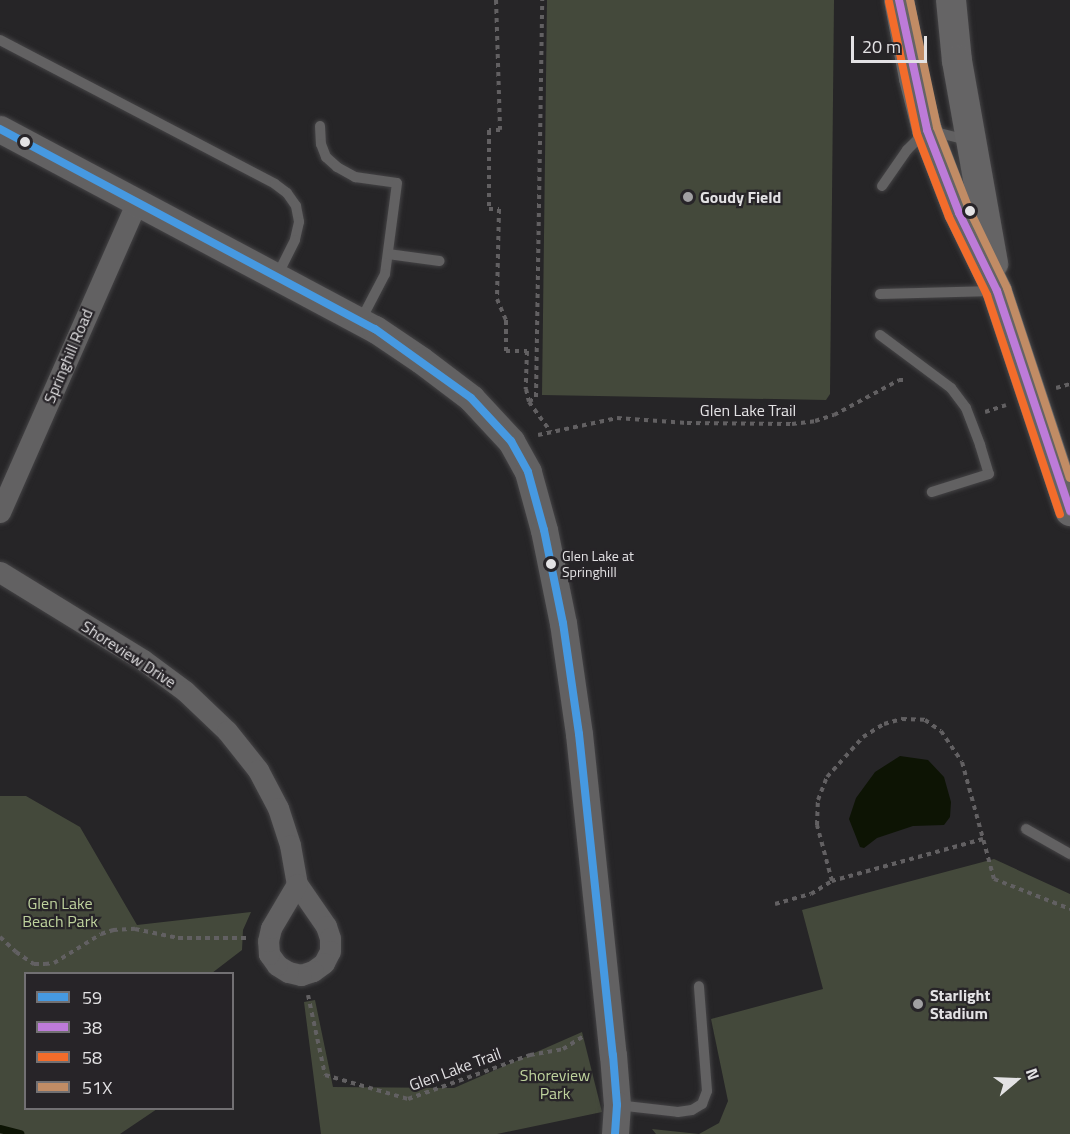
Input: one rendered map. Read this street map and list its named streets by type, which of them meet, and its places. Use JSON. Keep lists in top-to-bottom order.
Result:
{
  "streets": {
    "street": ["Springhill Road", "Shoreview Drive"],
    "path": ["Glen Lake Trail"]
  },
  "crossings": [
    ["Glen Lake Trail", "Shoreview Drive"]
  ],
  "parks": ["Glen Lake Beach Park", "Shoreview Park"],
  "places": ["Goudy Field", "Glen Lake at Springhill", "Starlight Stadium"],
  "lines": [
    "transit line 38",
    "transit line 51X",
    "transit line 58",
    "transit line 59"
  ],
  "legend": [
    "59",
    "38",
    "58",
    "51X"
  ],
  "scale_bar": "20 m",
  "north": "right"
}
